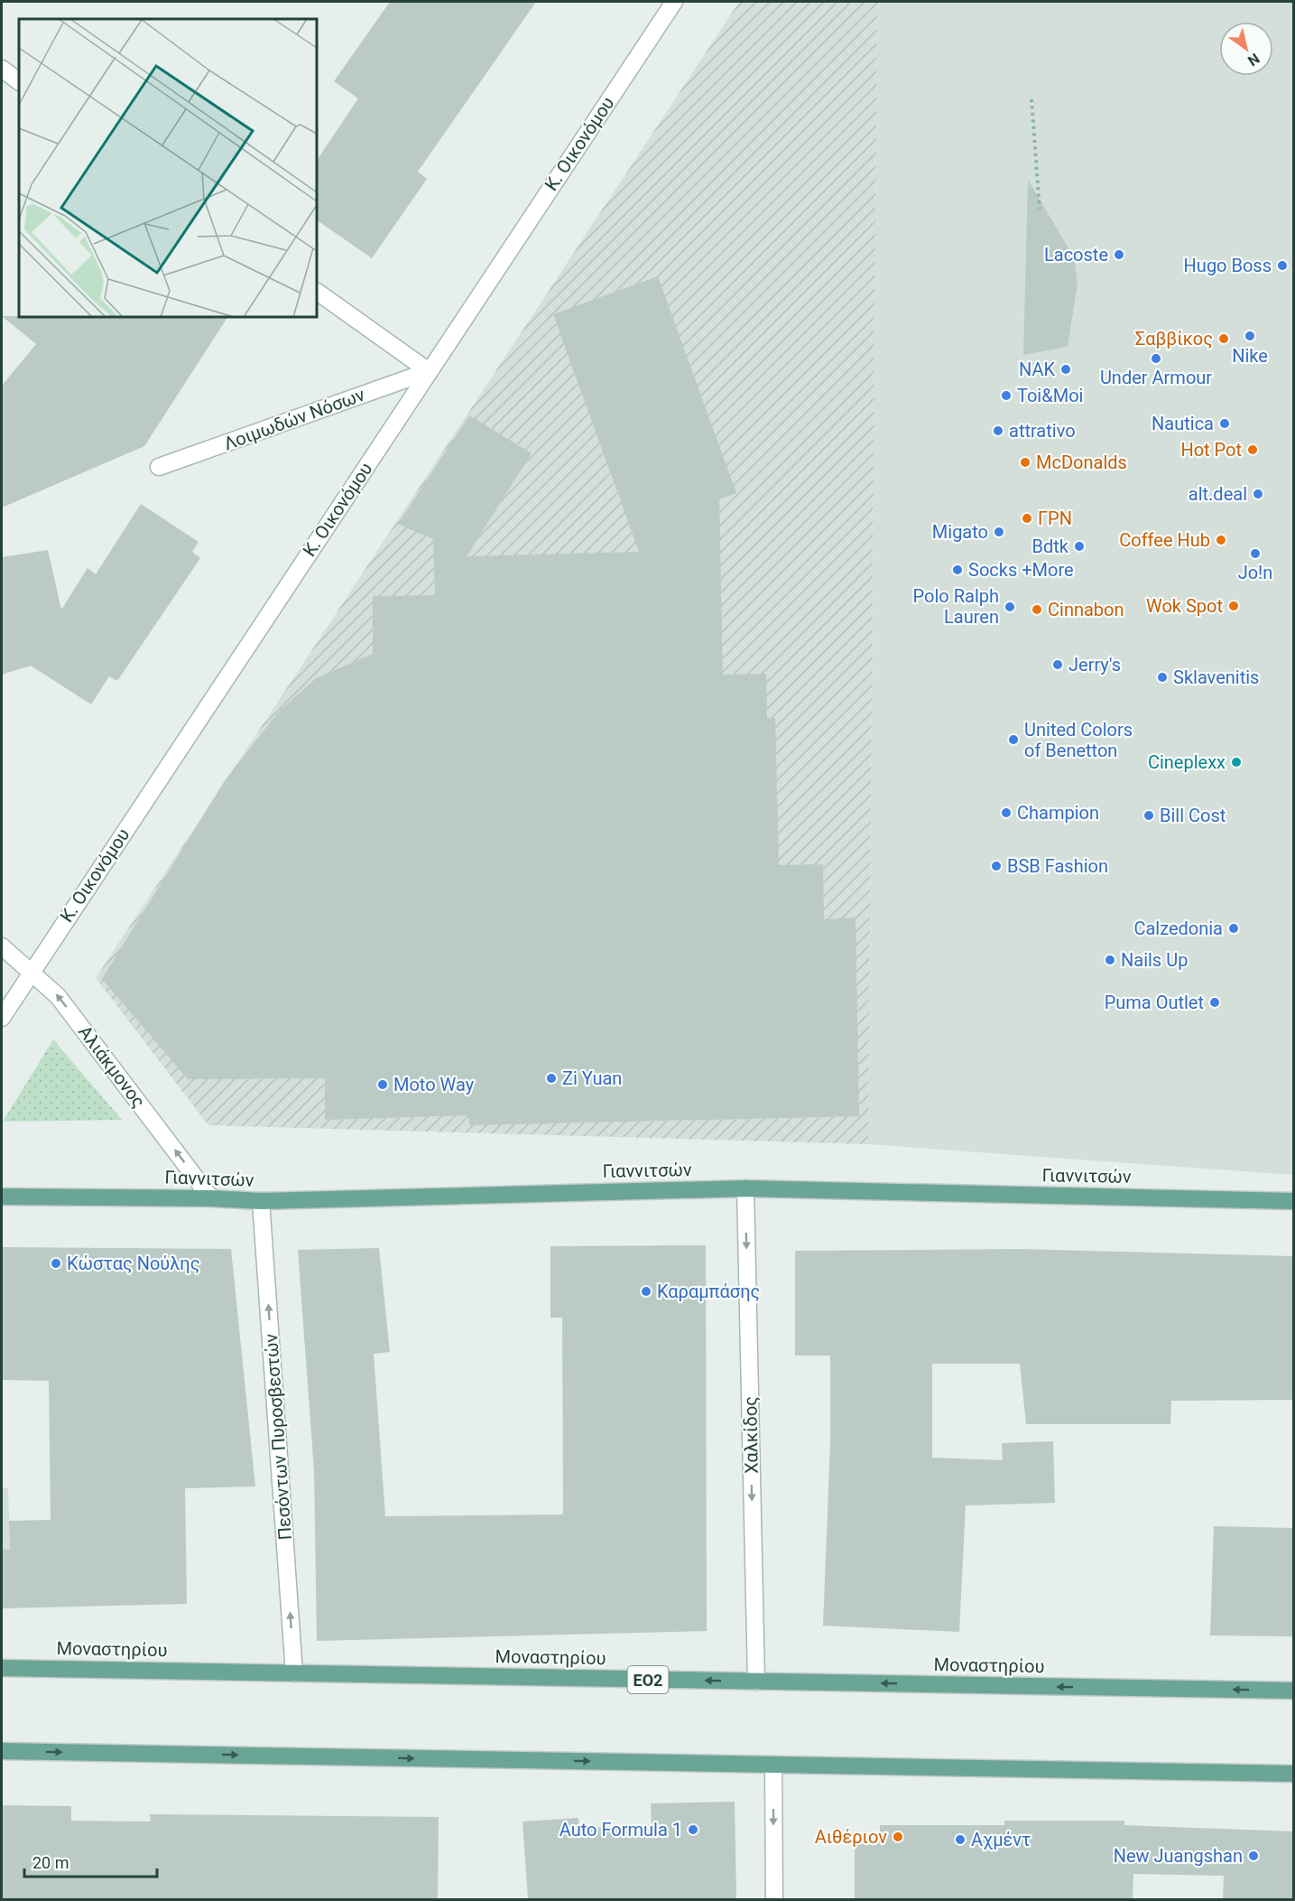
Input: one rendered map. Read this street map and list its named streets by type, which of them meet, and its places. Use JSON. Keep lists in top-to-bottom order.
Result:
{
  "streets": {
    "main road": ["Γιαννιτσών", "Μοναστηρίου", "ΕΟ2"],
    "street": [
      "Κ. Οικονόμου",
      "Λοιμωδών Νόσων",
      "Αλιάκμονος",
      "Χαλκίδος",
      "Πεσόντων Πυροσβεστών"
    ]
  },
  "crossings": [
    ["Κ. Οικονόμου", "Λοιμωδών Νόσων"],
    ["Κ. Οικονόμου", "Αλιάκμονος"],
    ["Αλιάκμονος", "Γιαννιτσών"],
    ["Γιαννιτσών", "Χαλκίδος"],
    ["Γιαννιτσών", "Πεσόντων Πυροσβεστών"],
    ["Χαλκίδος", "Μοναστηρίου"],
    ["Πεσόντων Πυροσβεστών", "Μοναστηρίου"]
  ],
  "one_way": ["Αλιάκμονος", "Χαλκίδος", "Πεσόντων Πυροσβεστών"],
  "places": [
    "Lacoste",
    "Hugo Boss",
    "Nike",
    "Σαββίκος",
    "Under Armour",
    "NAK",
    "Toi&Moi",
    "Nautica",
    "attrativo",
    "Hot Pot",
    "McDonalds",
    "alt.deal",
    "ΓΡΝ",
    "Migato",
    "Coffee Hub",
    "Βdtk",
    "Jo!n",
    "Socks +More",
    "Wok Spot",
    "Polo Ralph Lauren",
    "Cinnabon",
    "Jerry's",
    "Sklavenitis",
    "United Colors of Benetton",
    "Cineplexx",
    "Champion",
    "Bill Cost",
    "BSB Fashion",
    "Calzedonia",
    "Nails Up",
    "Puma Outlet",
    "Zi Yuan",
    "Moto Way",
    "Κώστας Νούλης",
    "Καραμπάσης",
    "Auto Formula 1",
    "Αιθέριον",
    "Αχμέντ",
    "New Juangshan"
  ],
  "scale_bar": "20 m",
  "north": "bottom right"
}
